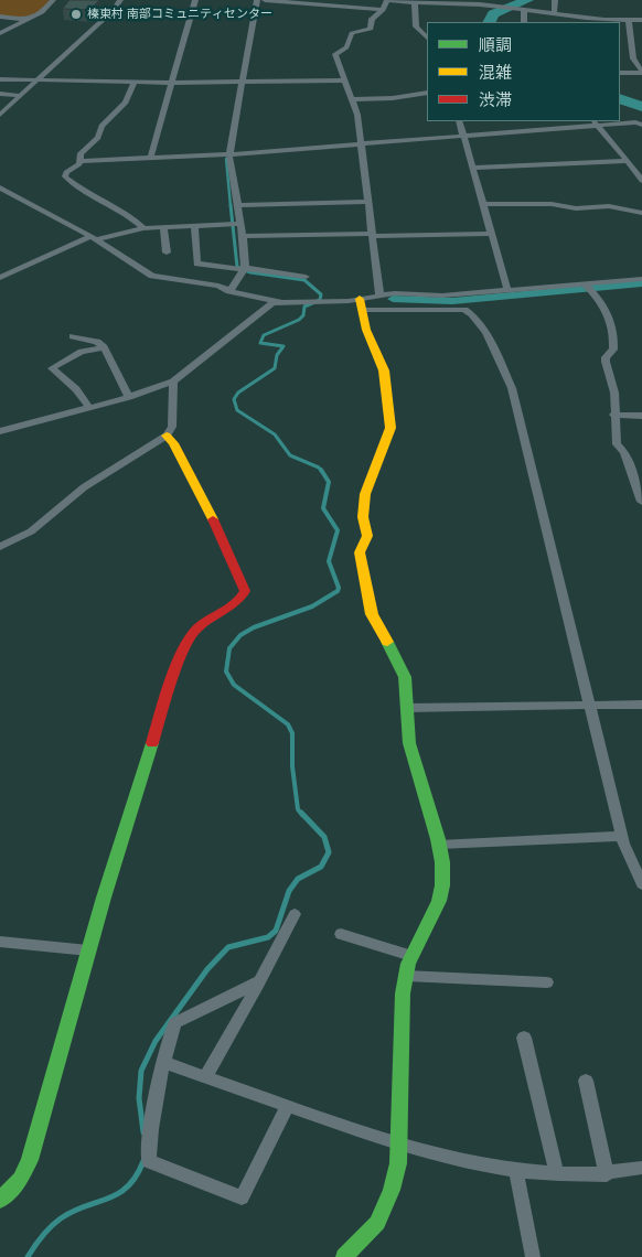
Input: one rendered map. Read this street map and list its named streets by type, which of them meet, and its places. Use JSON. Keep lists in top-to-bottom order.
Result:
{
  "places": ["榛東村 南部コミュニティセンター"],
  "legend": ["順調", "混雑", "渋滞"]
}
